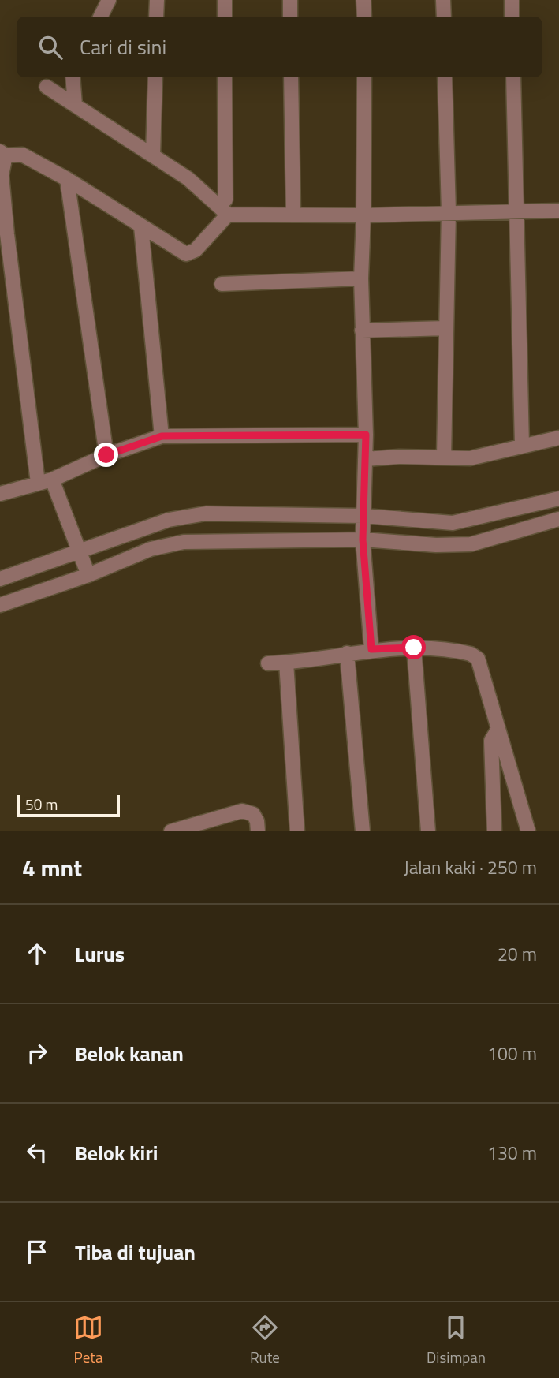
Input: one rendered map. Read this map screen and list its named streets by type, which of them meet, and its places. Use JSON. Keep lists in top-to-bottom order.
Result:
{
  "scale_bar": "50 m",
  "page": {
    "search": "Cari di sini",
    "scale": "50 m",
    "heading": ["4 mnt", "Jalan kaki · 250 m"],
    "list": [
      ["Lurus", "20 m"],
      ["Belok kanan", "100 m"],
      ["Belok kiri", "130 m"],
      "Tiba di tujuan"
    ],
    "nav": ["Peta", "Rute", "Disimpan"]
  }
}
